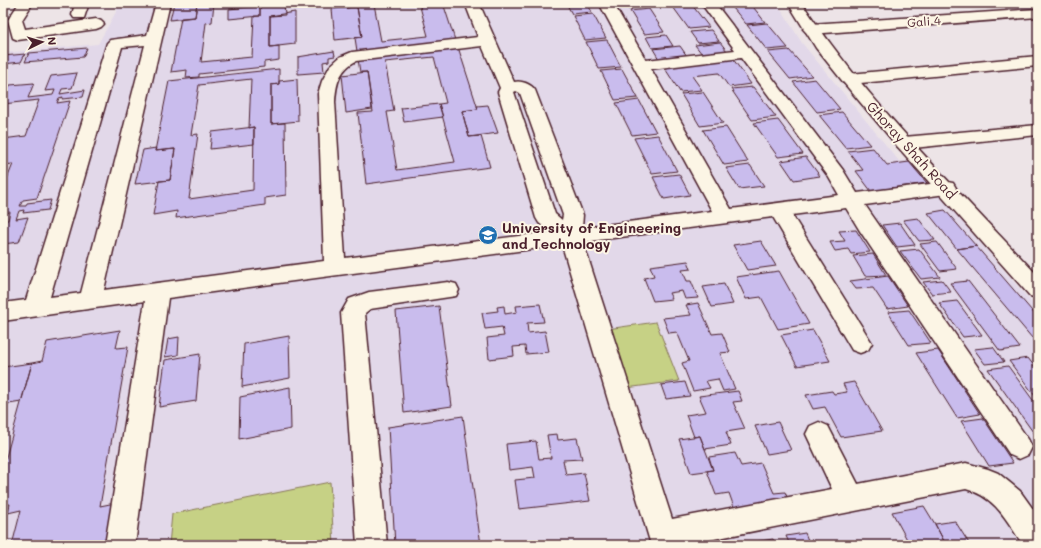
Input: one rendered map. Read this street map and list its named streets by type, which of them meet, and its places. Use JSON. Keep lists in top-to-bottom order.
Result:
{
  "streets": {
    "street": ["Gali 4", "Ghoray Shah Road"]
  },
  "crossings": [
    ["Gali 4", "Ghoray Shah Road"]
  ],
  "places": {
    "school or university": ["University of Engineering and Technology"]
  },
  "north": "right"
}
